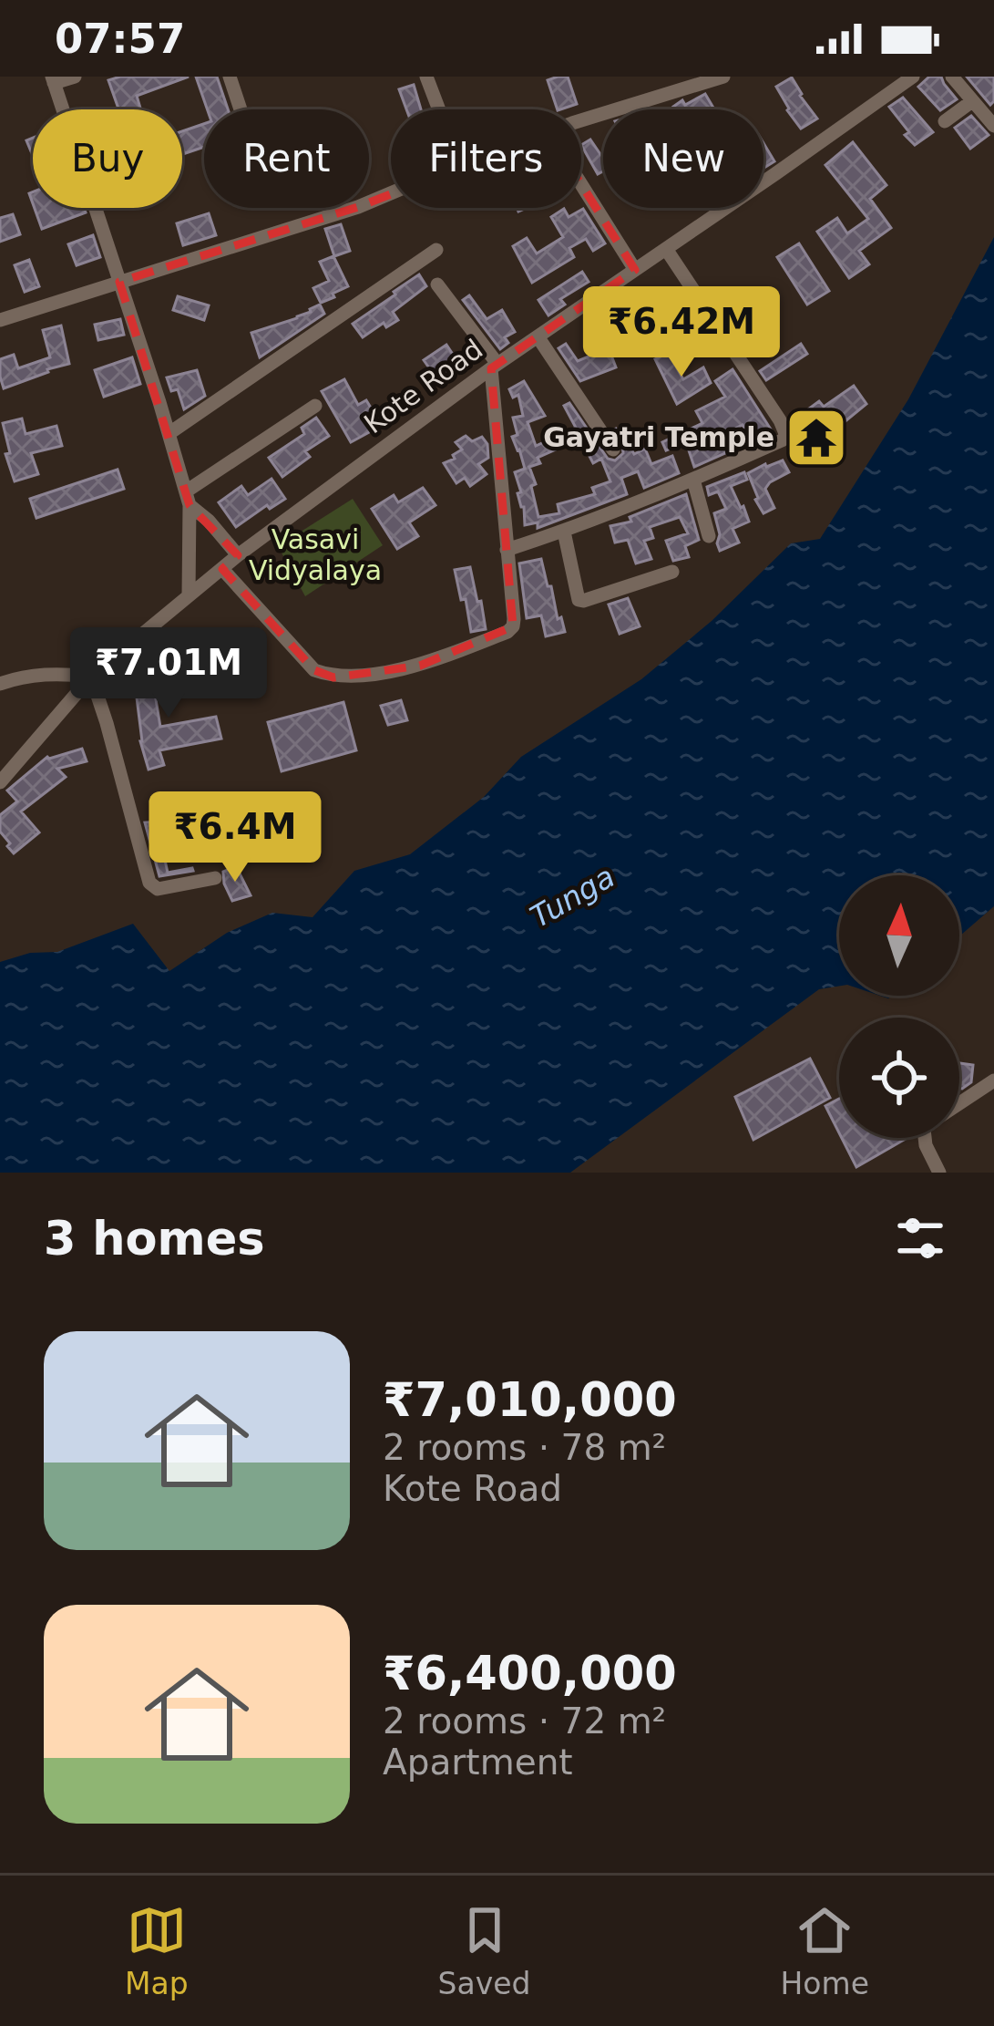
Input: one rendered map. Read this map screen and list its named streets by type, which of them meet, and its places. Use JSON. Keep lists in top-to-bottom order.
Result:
{
  "streets": {
    "street": ["Kote Road"]
  },
  "water": ["Tunga"],
  "parks": ["Vasavi Vidyalaya"],
  "places": {
    "temple": ["Gayatri Temple"]
  },
  "north": "top",
  "page": {
    "status": "07:57",
    "chip": [
      "Buy",
      "Rent",
      "Filters",
      "New"
    ],
    "price": ["₹6.42M", "₹7.01M", "₹6.4M"],
    "heading": "3 homes",
    "list": [
      {
        "name": "₹7,010,000",
        "note": "2 rooms · 78 m² · Kote Road"
      },
      {
        "name": "₹6,400,000",
        "note": "2 rooms · 72 m² · Apartment"
      }
    ],
    "tabs": ["Map", "Saved", "Home"]
  }
}
